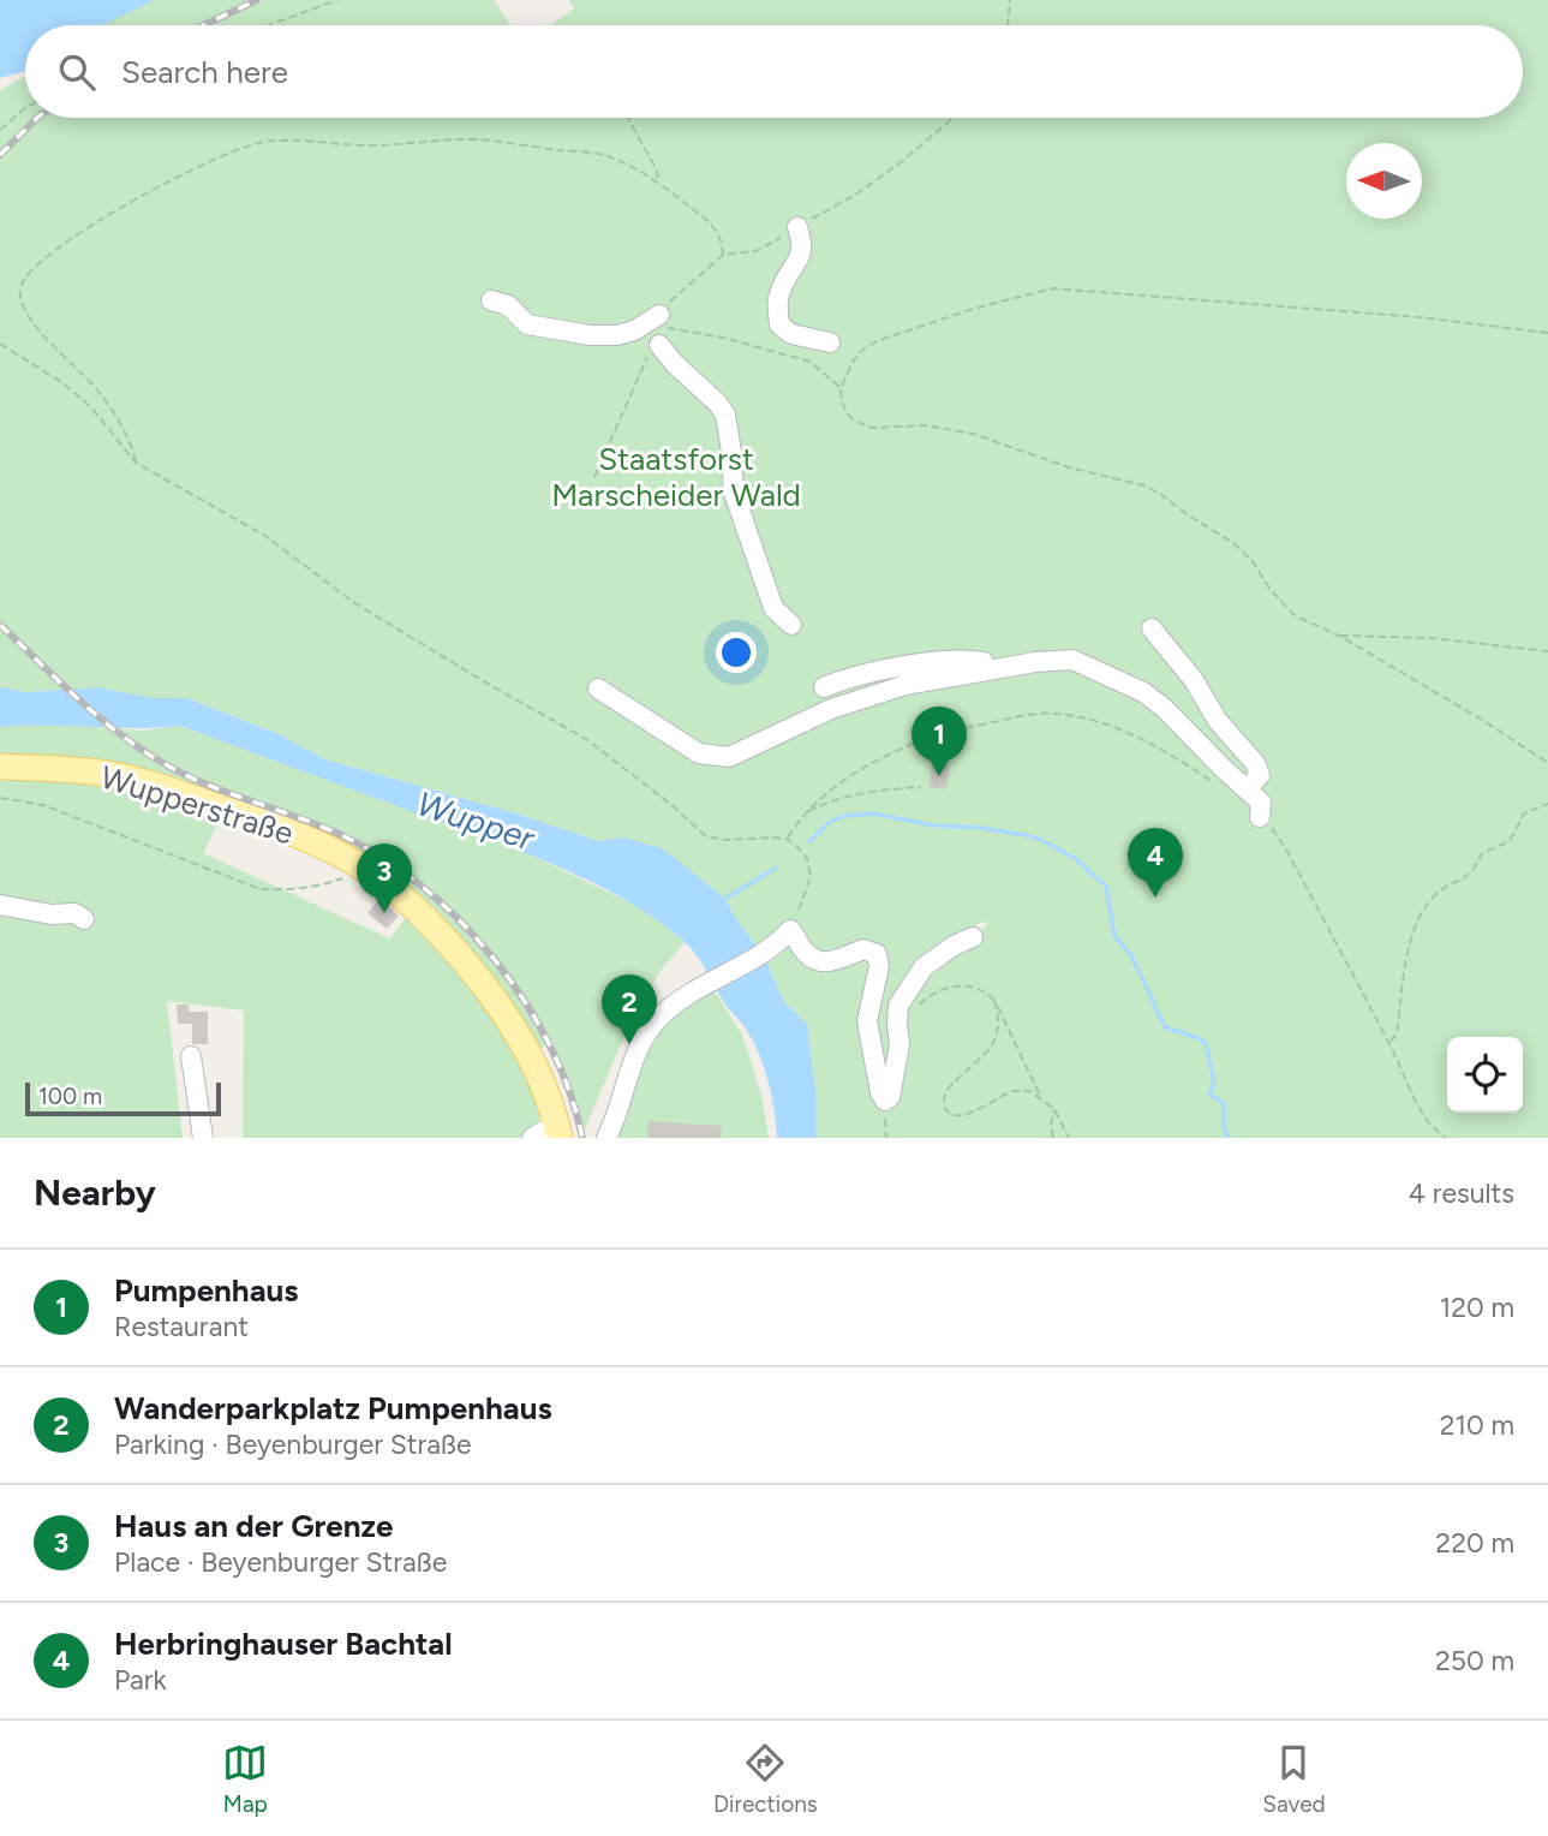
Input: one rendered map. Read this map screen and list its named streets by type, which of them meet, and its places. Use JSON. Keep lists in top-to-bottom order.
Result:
{
  "streets": {
    "main road": ["Wupperstraße"]
  },
  "water": ["Wupper"],
  "parks": ["Staatsforst Marscheider Wald"],
  "scale_bar": "100 m",
  "north": "left",
  "page": {
    "search": "Search here",
    "pins": [
      "1",
      "4",
      "3",
      "2"
    ],
    "scale": "100 m",
    "heading": ["Nearby", "4 results"],
    "list": [
      {
        "mark": "1",
        "name": "Pumpenhaus",
        "note": "Restaurant",
        "value": "120 m"
      },
      {
        "mark": "2",
        "name": "Wanderparkplatz Pumpenhaus",
        "note": "Parking · Beyenburger Straße",
        "value": "210 m"
      },
      {
        "mark": "3",
        "name": "Haus an der Grenze",
        "note": "Place · Beyenburger Straße",
        "value": "220 m"
      },
      {
        "mark": "4",
        "name": "Herbringhauser Bachtal",
        "note": "Park",
        "value": "250 m"
      }
    ],
    "nav": ["Map", "Directions", "Saved"]
  }
}
